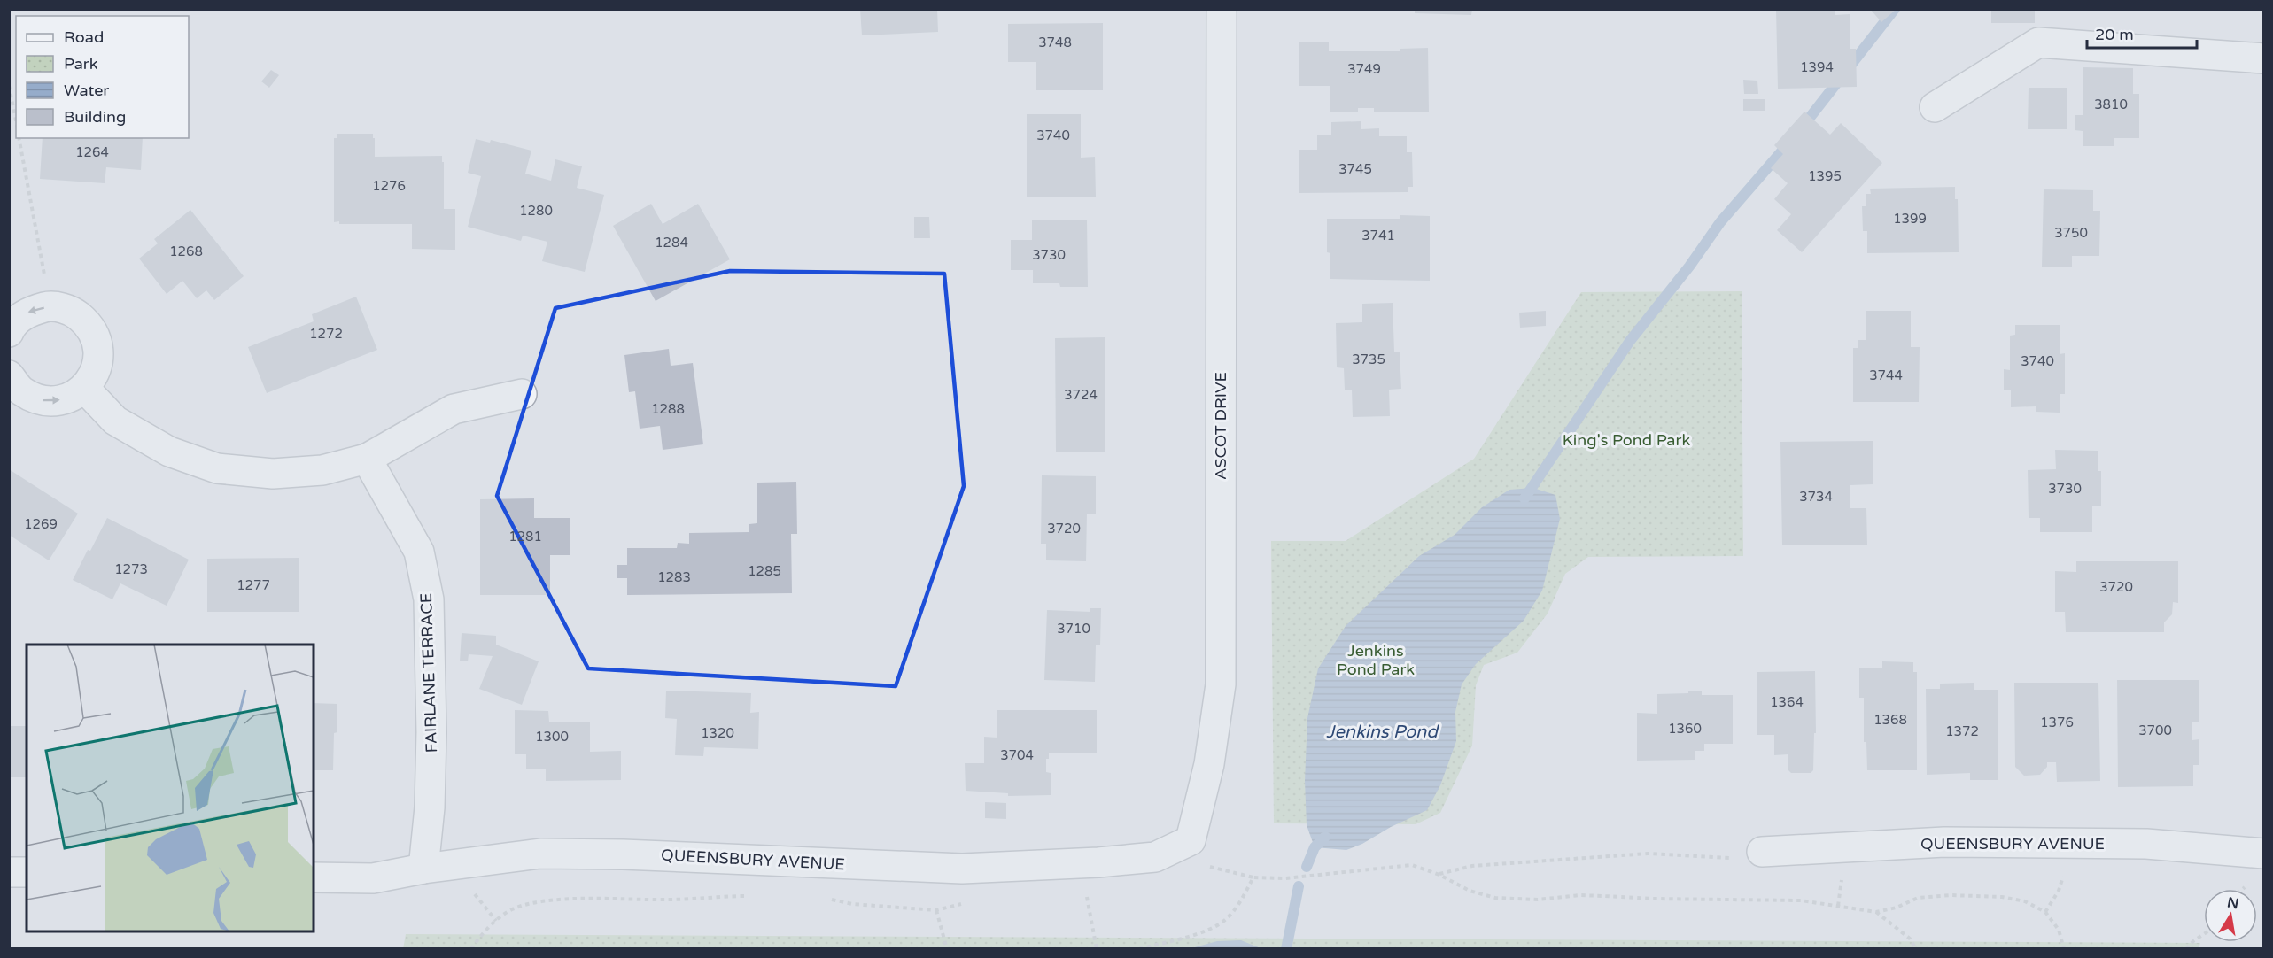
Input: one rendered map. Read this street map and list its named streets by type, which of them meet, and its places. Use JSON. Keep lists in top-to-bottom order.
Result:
{
  "streets": {
    "street": ["ASCOT DRIVE", "FAIRLANE TERRACE", "QUEENSBURY AVENUE"]
  },
  "crossings": [
    ["ASCOT DRIVE", "QUEENSBURY AVENUE"],
    ["FAIRLANE TERRACE", "QUEENSBURY AVENUE"]
  ],
  "water": ["Jenkins Pond"],
  "parks": ["King's Pond Park", "Jenkins Pond Park"],
  "house_numbers": [
    "3748",
    "1394",
    "3749",
    "3810",
    "3740",
    "1264",
    "3745",
    "1395",
    "1276",
    "1280",
    "1399",
    "3750",
    "3741",
    "1284",
    "1268",
    "3730",
    "1272",
    "3735",
    "3740",
    "3744",
    "3724",
    "1288",
    "3730",
    "3734",
    "1269",
    "3720",
    "1281",
    "1273",
    "1285",
    "1283",
    "1277",
    "3720",
    "3710",
    "1364",
    "1368",
    "1376",
    "1360",
    "3700",
    "1372",
    "1320",
    "1300",
    "3704"
  ],
  "legend": [
    "Road",
    "Park",
    "Water",
    "Building"
  ],
  "scale_bar": "20 m",
  "north": "top"
}
